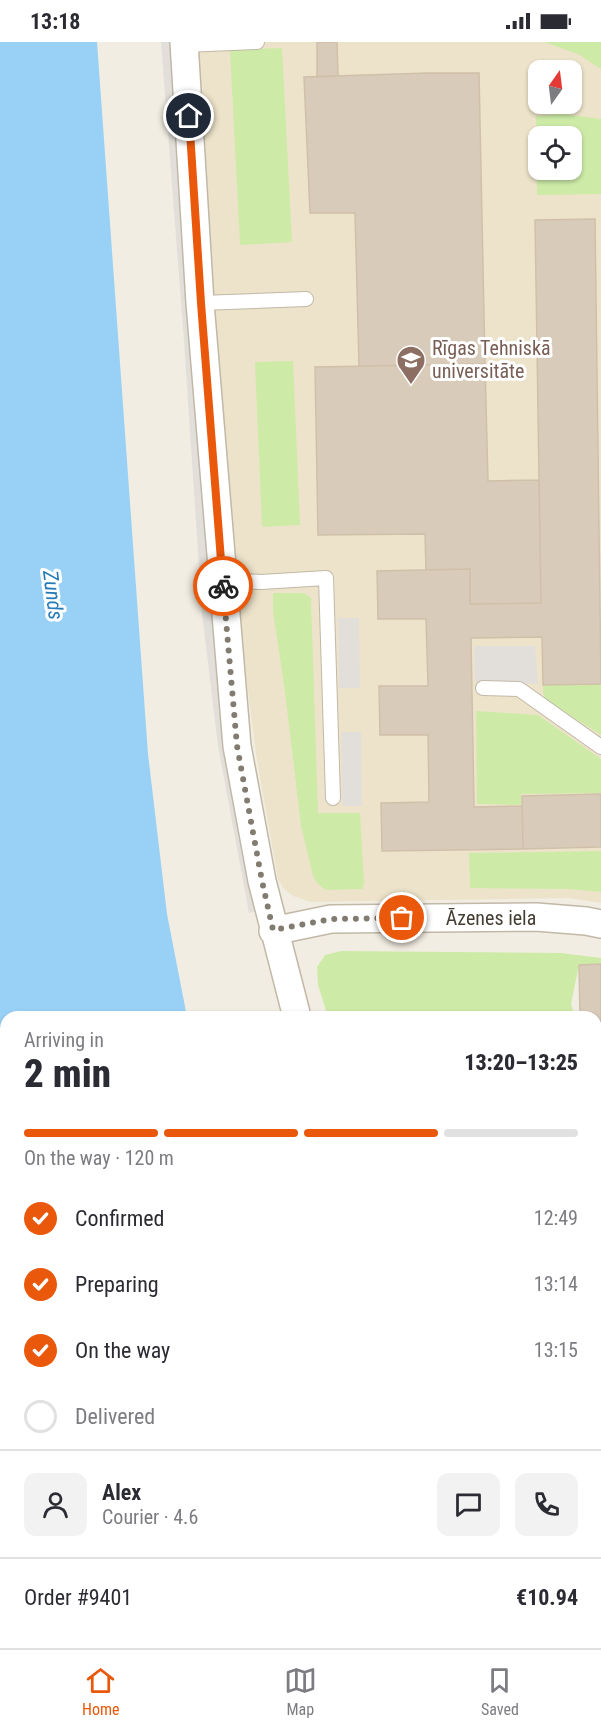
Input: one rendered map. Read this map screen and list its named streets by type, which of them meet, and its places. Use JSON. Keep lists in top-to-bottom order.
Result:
{
  "streets": {
    "street": ["Āzenes iela"]
  },
  "water": ["Zunds"],
  "places": {
    "school or university": ["Rīgas Tehniskā universitāte"]
  },
  "north": "top",
  "page": {
    "status": "13:18",
    "heading": ["2 min", "Arriving in", "13:20–13:25"],
    "panel": [
      "Alex",
      "Courier · 4.6",
      "Order #9401",
      "€10.94"
    ],
    "bar": "On the way · 120 m",
    "list": [
      ["Confirmed", "12:49"],
      ["Preparing", "13:14"],
      ["On the way", "13:15"],
      "Delivered"
    ],
    "tabs": ["Home", "Map", "Saved"]
  }
}
